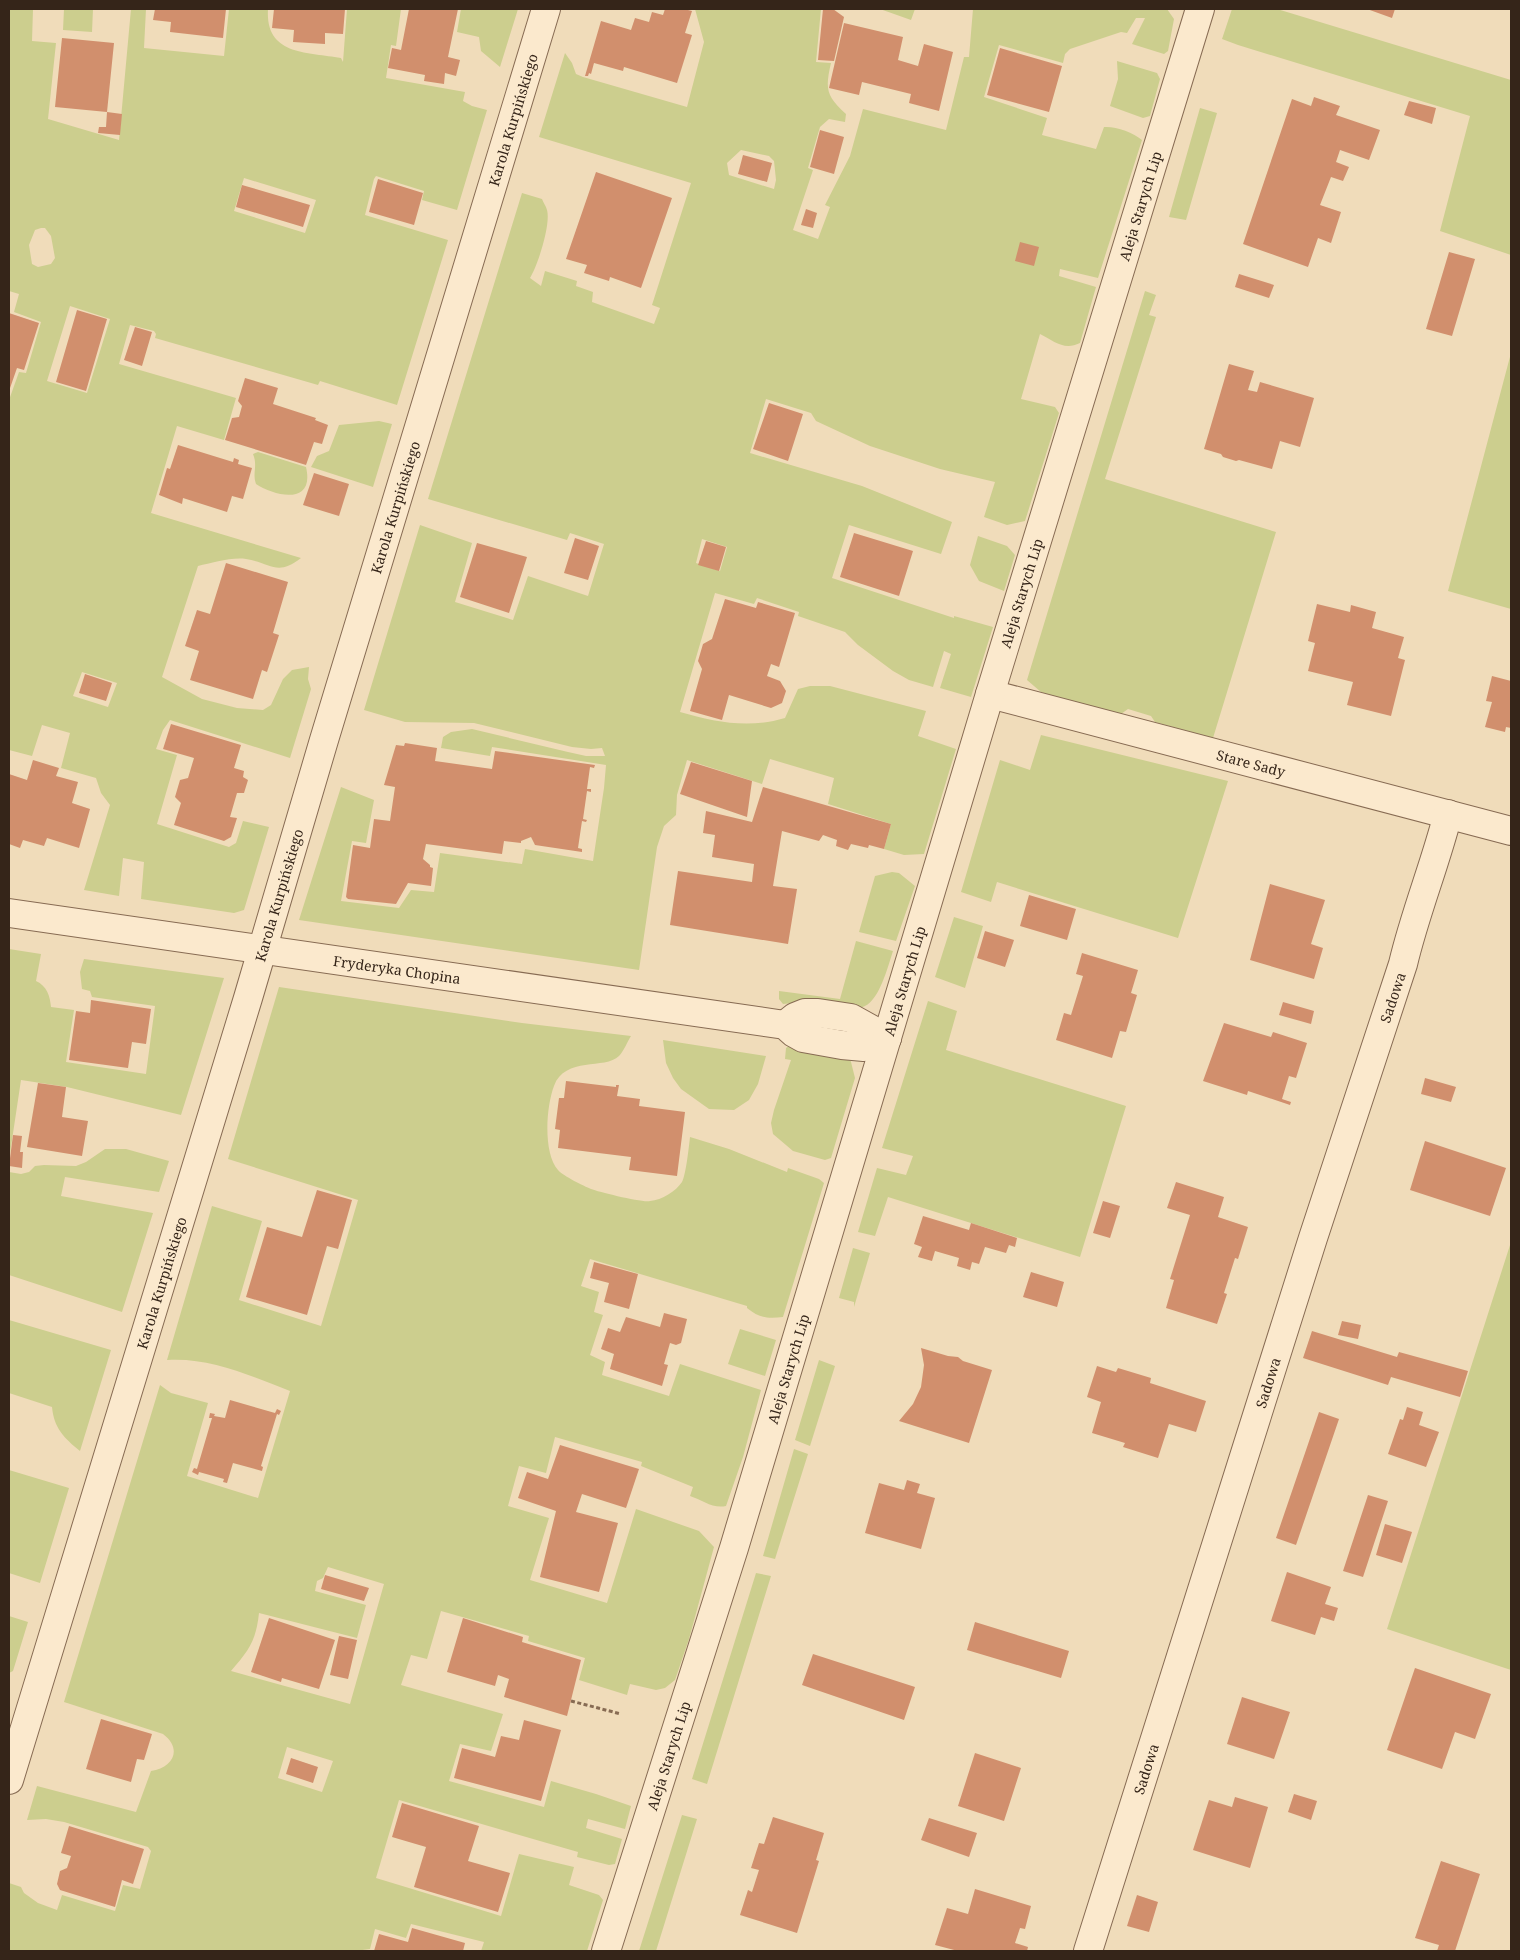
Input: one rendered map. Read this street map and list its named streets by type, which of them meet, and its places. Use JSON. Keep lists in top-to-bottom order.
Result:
{
  "streets": {
    "street": [
      "Karola Kurpińskiego",
      "Aleja Starych Lip",
      "Stare Sady",
      "Fryderyka Chopina",
      "Sadowa"
    ]
  },
  "crossings": [
    ["Karola Kurpińskiego", "Fryderyka Chopina"],
    ["Aleja Starych Lip", "Stare Sady"],
    ["Aleja Starych Lip", "Fryderyka Chopina"],
    ["Stare Sady", "Sadowa"]
  ]
}
